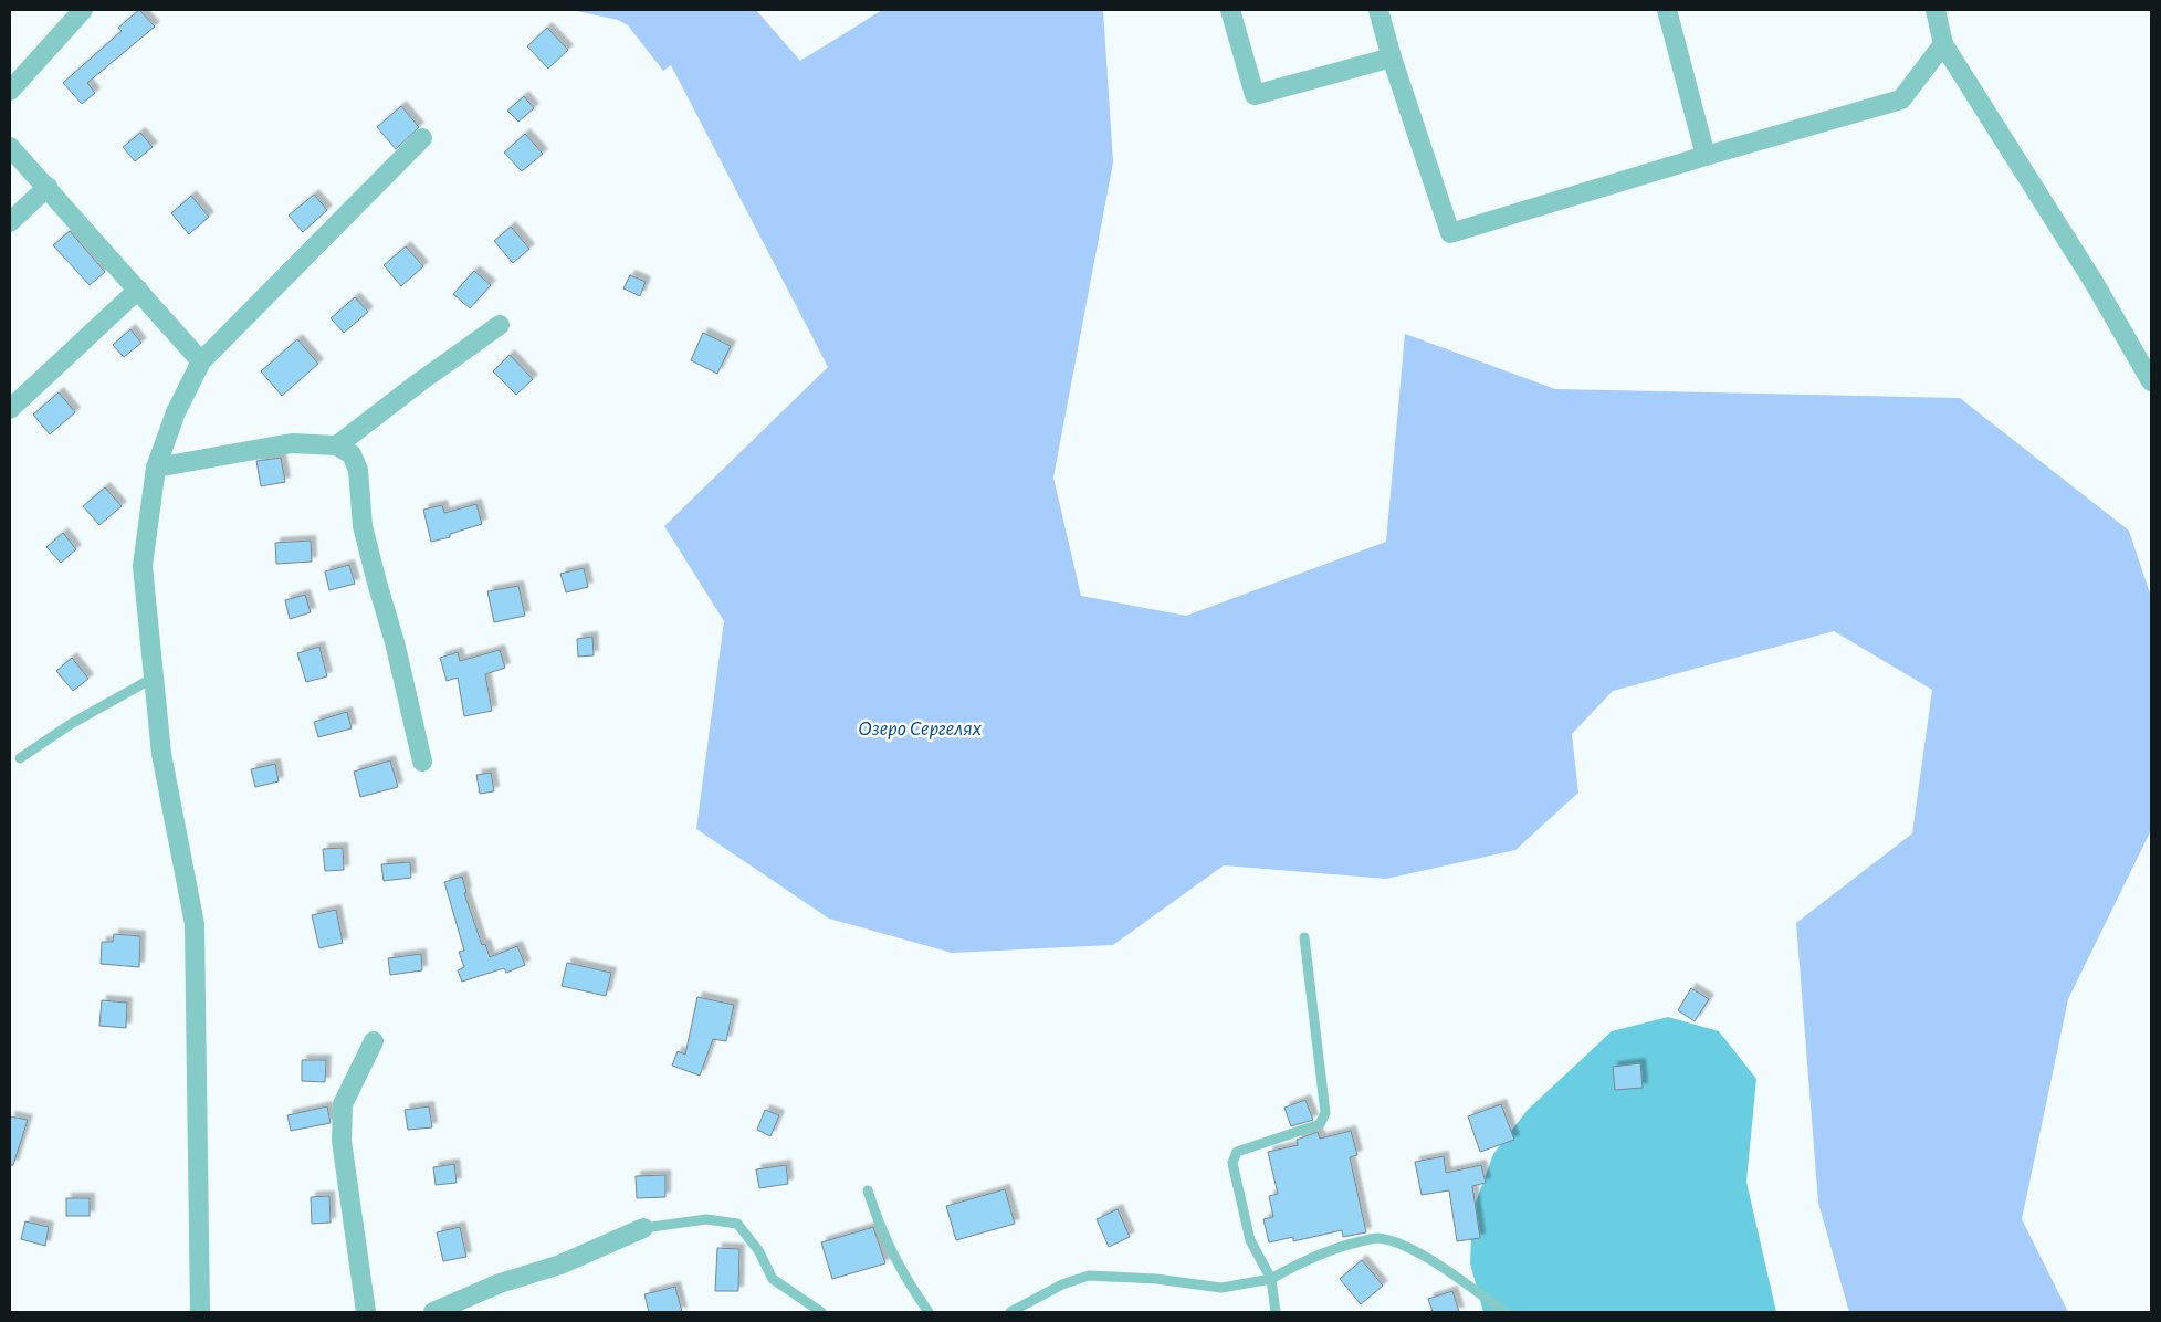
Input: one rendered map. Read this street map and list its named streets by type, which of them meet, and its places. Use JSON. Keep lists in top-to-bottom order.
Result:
{
  "water": ["Озеро Сергелях"]
}
